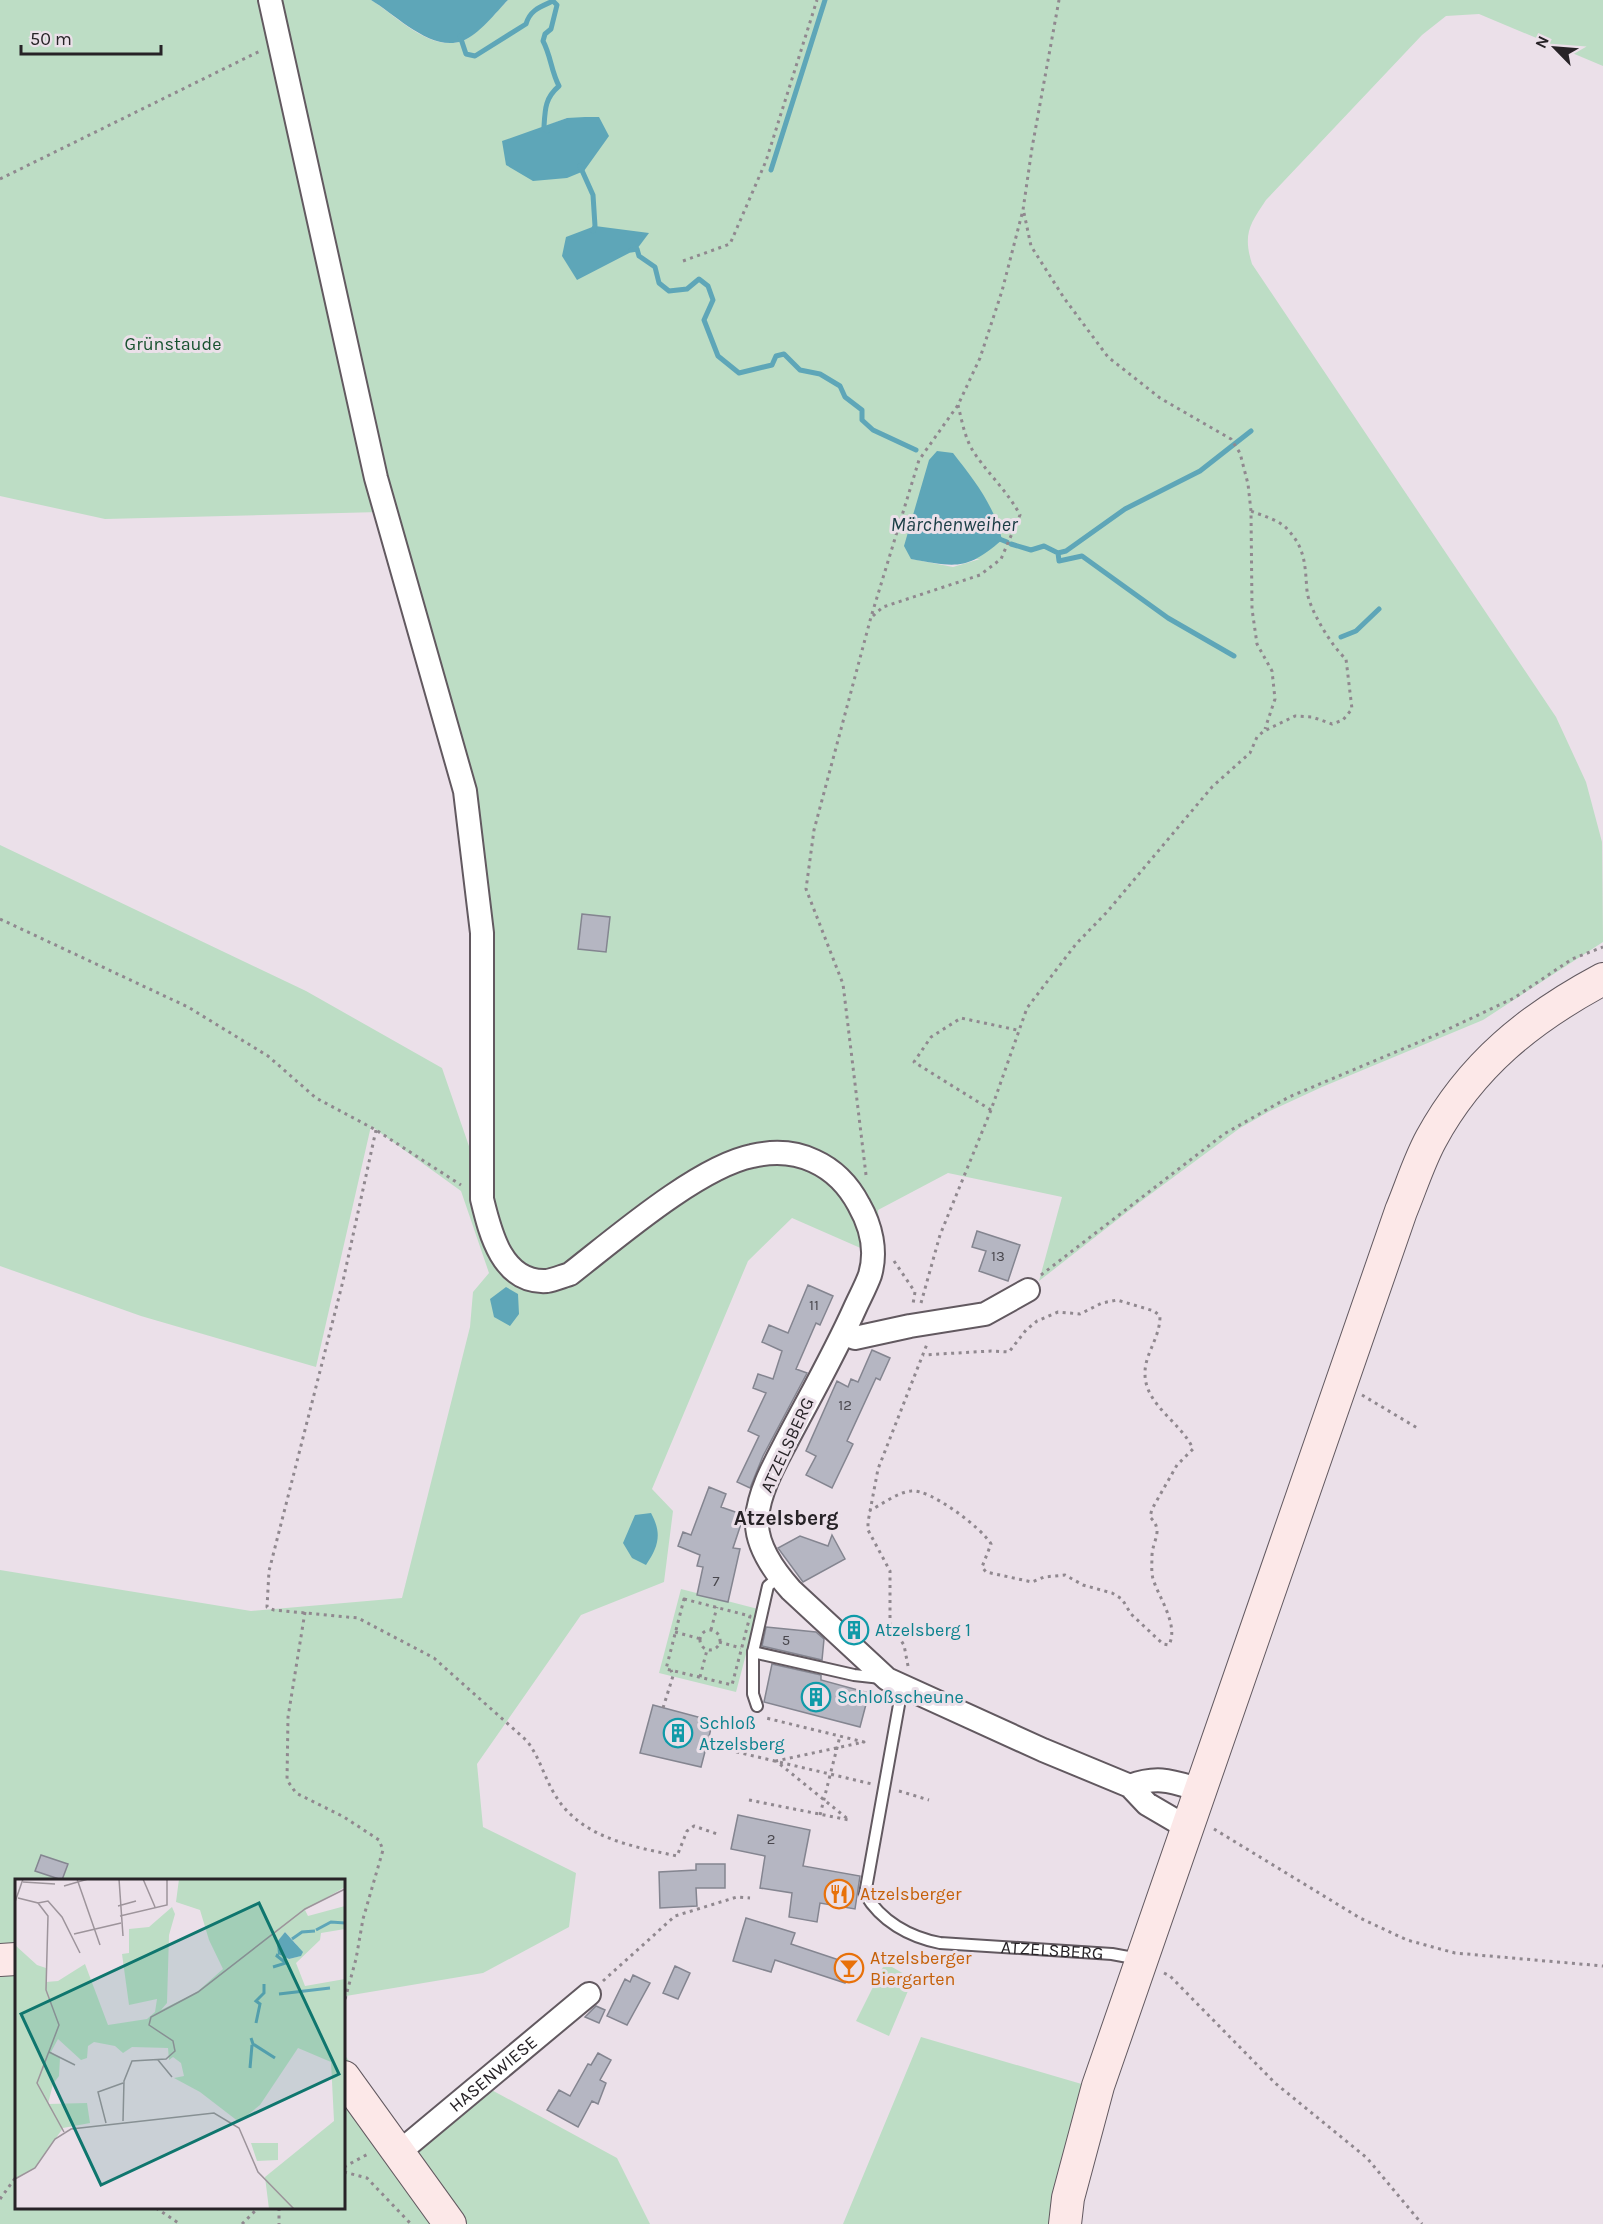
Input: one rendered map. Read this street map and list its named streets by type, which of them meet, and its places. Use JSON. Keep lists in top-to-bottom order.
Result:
{
  "streets": {
    "street": ["ATZELSBERG", "HASENWIESE"]
  },
  "districts": ["Atzelsberg"],
  "water": ["Märchenweiher"],
  "parks": ["Grünstaude"],
  "places": {
    "building": ["Atzelsberg 1", "Schloßscheune", "Schloß Atzelsberg"],
    "restaurant": ["Atzelsberger"],
    "bar": ["Atzelsberger Biergarten"]
  },
  "house_numbers": [
    "13",
    "11",
    "12",
    "7",
    "5",
    "2"
  ],
  "scale_bar": "50 m",
  "north": "top left"
}
